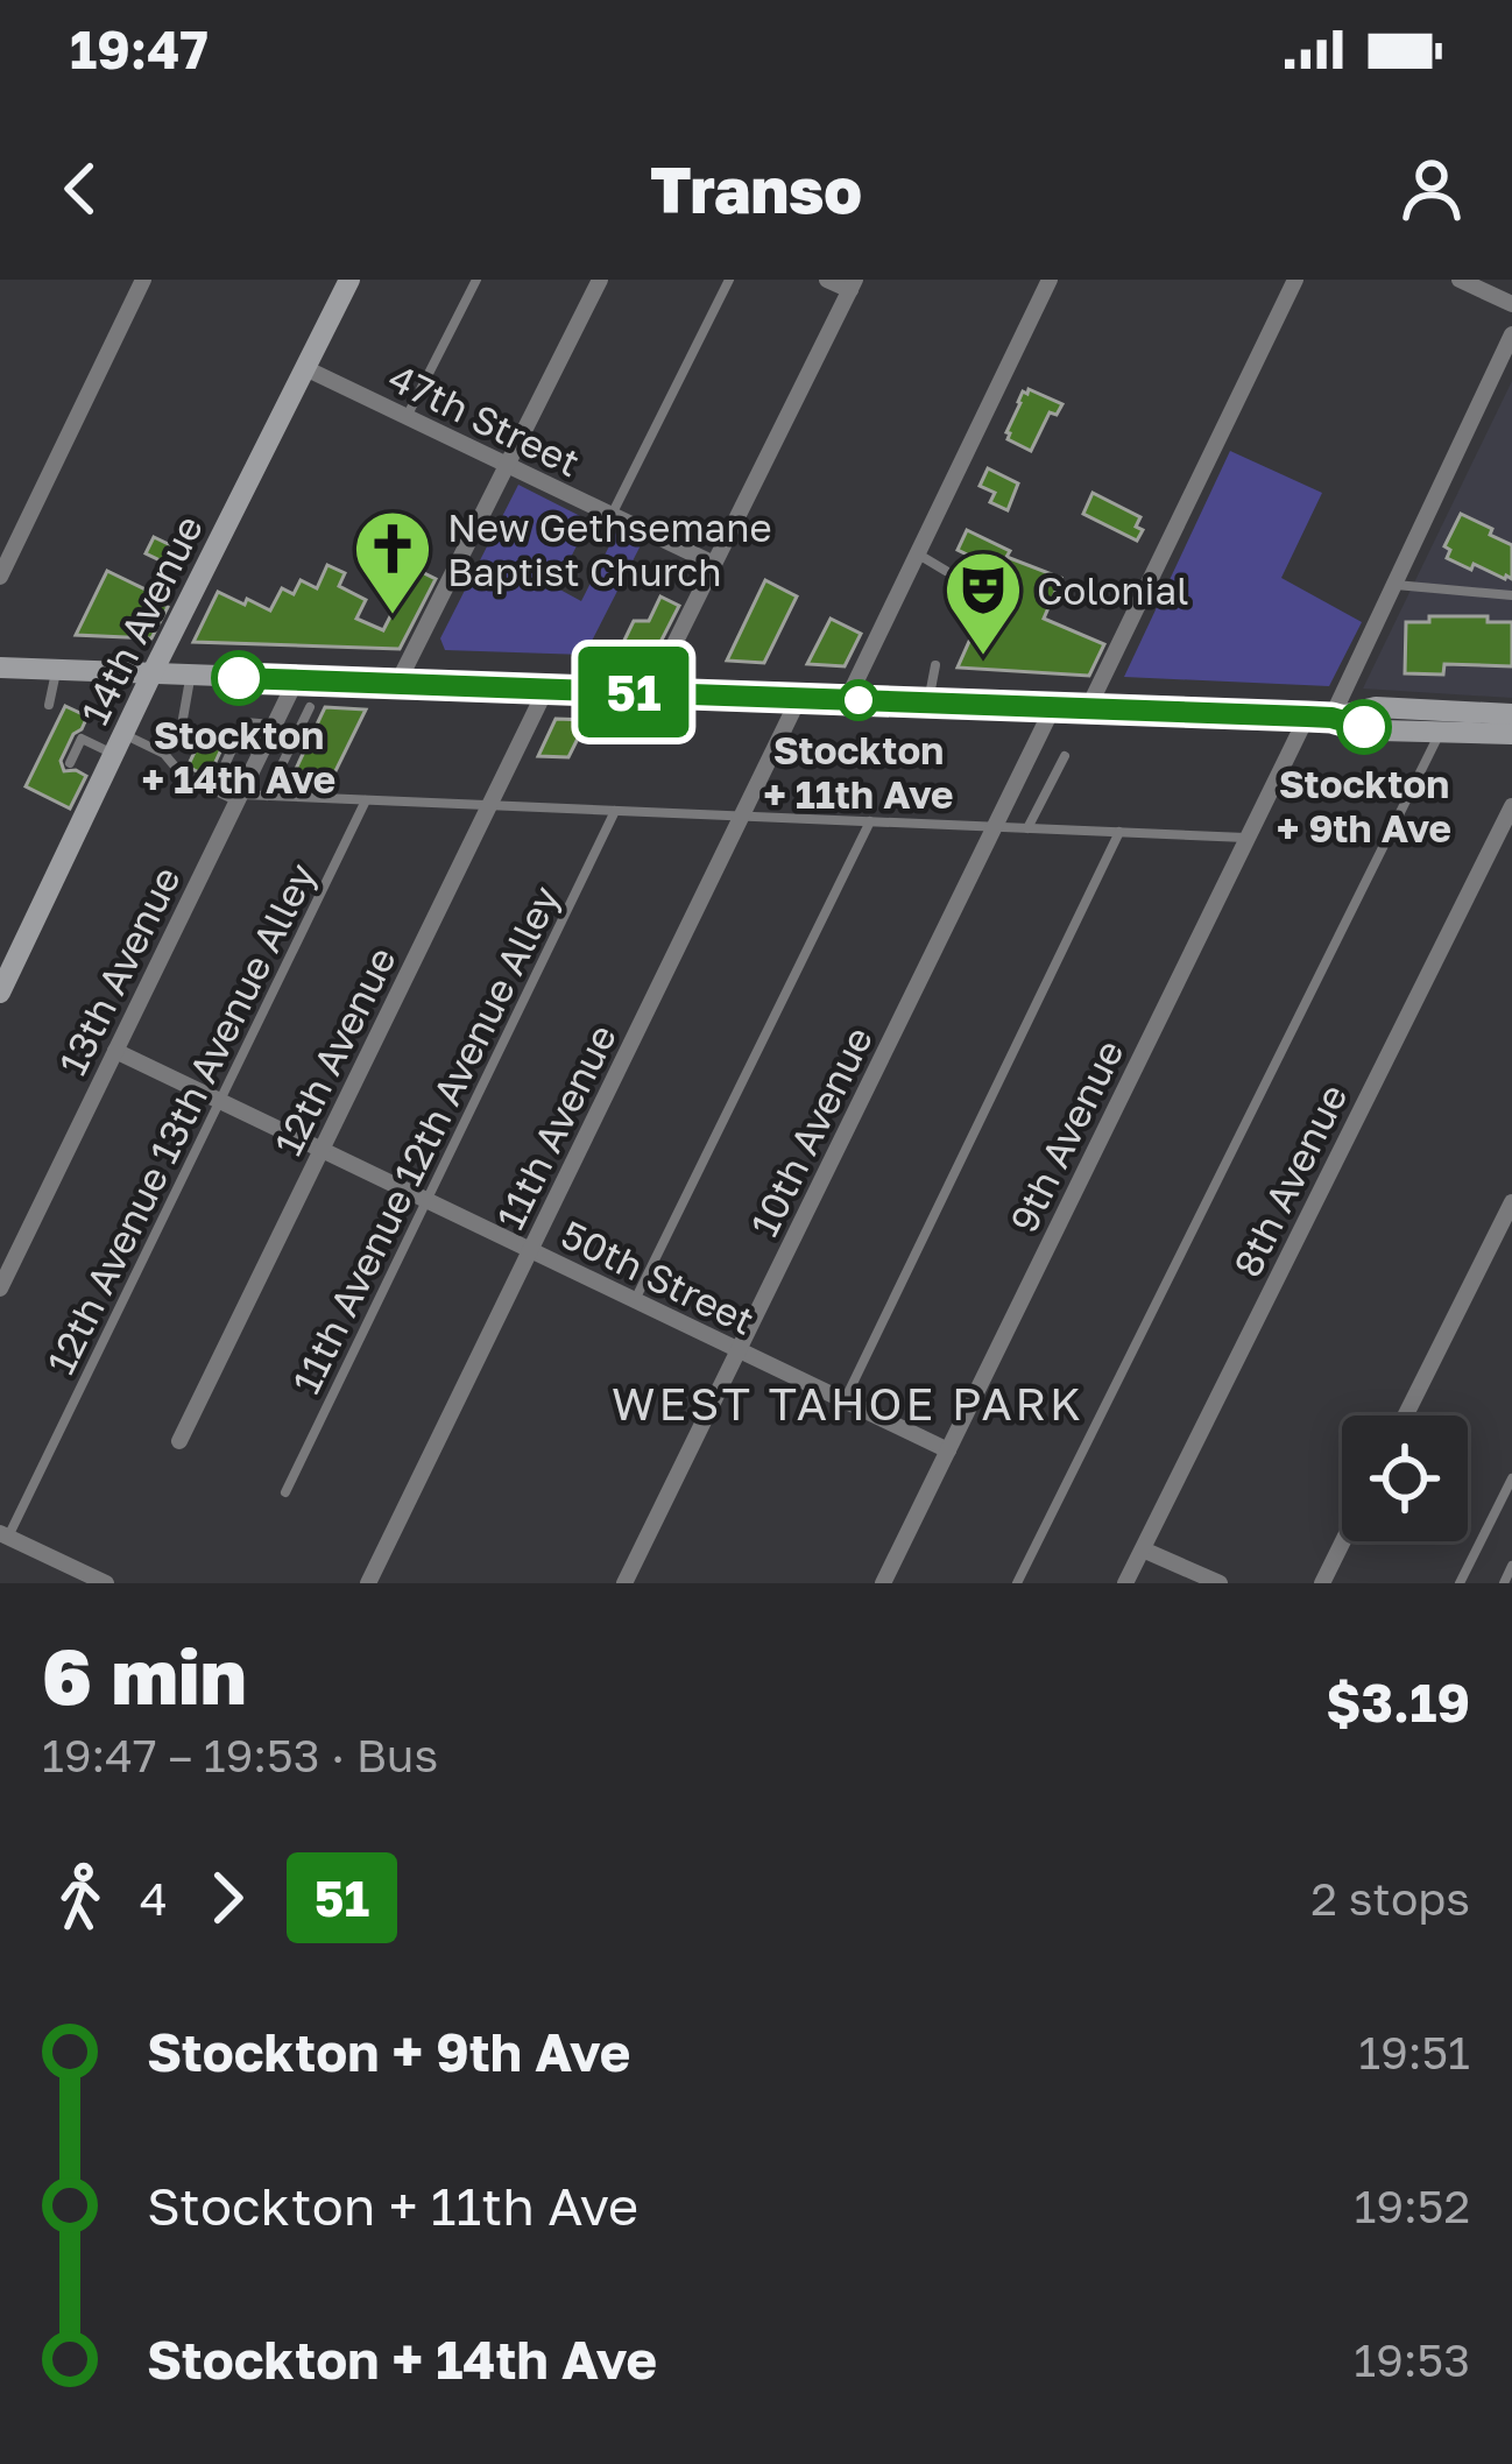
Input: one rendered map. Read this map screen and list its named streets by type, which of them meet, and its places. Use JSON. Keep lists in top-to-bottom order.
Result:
{
  "streets": {
    "main road": ["14th Avenue"],
    "street": [
      "47th Street",
      "13th Avenue",
      "12th Avenue",
      "11th Avenue",
      "10th Avenue",
      "9th Avenue",
      "8th Avenue",
      "50th Street"
    ],
    "lane": ["12th Avenue 13th Avenue Alley", "11th Avenue 12th Avenue Alley"]
  },
  "crossings": [
    ["47th Street", "14th Avenue"],
    ["13th Avenue", "50th Street"],
    ["12th Avenue", "50th Street"],
    ["12th Avenue 13th Avenue Alley", "50th Street"],
    ["11th Avenue", "50th Street"],
    ["10th Avenue", "50th Street"],
    ["9th Avenue", "50th Street"],
    ["11th Avenue 12th Avenue Alley", "50th Street"]
  ],
  "districts": ["WEST TAHOE PARK"],
  "places": {
    "church": ["New Gethsemane Baptist Church"],
    "theatre": ["Colonial"],
    "other": ["Stockton + 14th Ave", "Stockton + 11th Ave", "Stockton + 9th Ave"]
  },
  "lines": ["bus line 51"],
  "page": {
    "status": "19:47",
    "header": "Transo",
    "on_map": "51",
    "heading": ["6 min", "19:47 – 19:53 · Bus", "$3.19"],
    "legs": ["4", "51", "2 stops"],
    "list": [
      {
        "name": "Stockton + 9th Ave",
        "value": "19:51"
      },
      {
        "name": "Stockton + 11th Ave",
        "value": "19:52"
      },
      {
        "name": "Stockton + 14th Ave",
        "value": "19:53"
      }
    ]
  }
}
